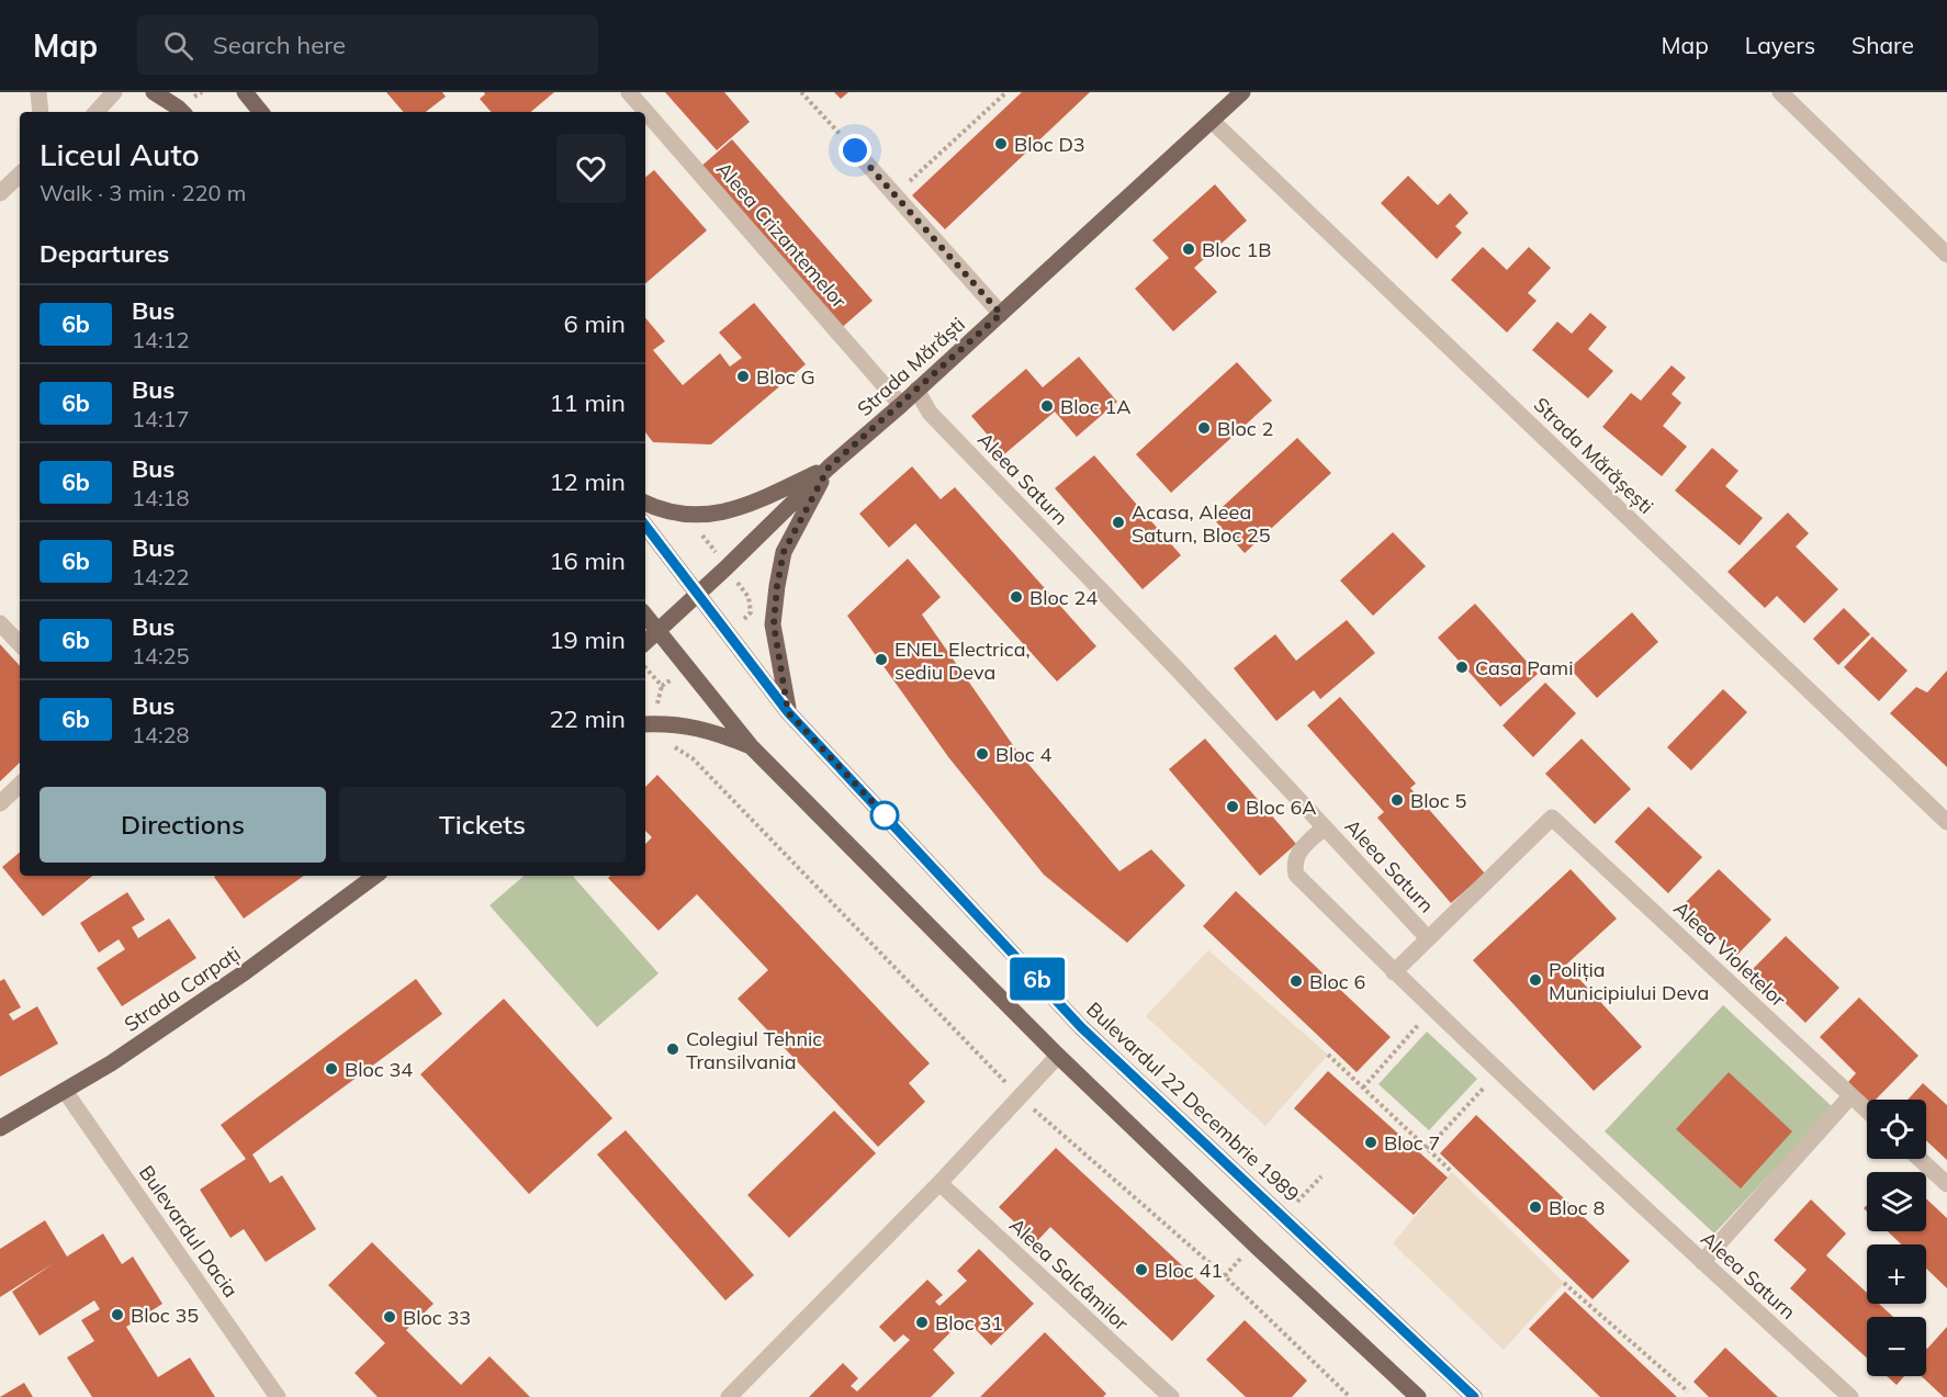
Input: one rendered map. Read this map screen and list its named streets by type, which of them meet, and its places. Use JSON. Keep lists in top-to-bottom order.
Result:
{
  "streets": {
    "main road": ["Strada Mărăști", "Strada Carpați", "Bulevardul 22 Decembrie 1989"],
    "street": [
      "Aleea Crizantemelor",
      "Strada Mărășești",
      "Aleea Saturn",
      "Aleea Violetelor",
      "Bulevardul Dacia",
      "Aleea Salcâmilor"
    ]
  },
  "crossings": [
    ["Aleea Crizantemelor", "Strada Mărăști"],
    ["Strada Mărăști", "Strada Mărășești"],
    ["Strada Mărăști", "Aleea Saturn"],
    ["Strada Mărăști", "Bulevardul 22 Decembrie 1989"],
    ["Aleea Saturn", "Aleea Violetelor"],
    ["Strada Carpați", "Bulevardul Dacia"]
  ],
  "places": [
    "Bloc D3",
    "Bloc 1B",
    "Bloc G",
    "Bloc 1A",
    "Bloc 2",
    "Acasa, Aleea Saturn, Bloc 25",
    "Bloc 24",
    "ENEL Electrica, sediu Deva",
    "Casa Pami",
    "Bloc 4",
    "Bloc 5",
    "Bloc 6A",
    "Poliția Municipiului Deva",
    "Bloc 6",
    "Colegiul Tehnic Transilvania",
    "Bloc 34",
    "Bloc 7",
    "Bloc 8",
    "Bloc 41",
    "Bloc 35",
    "Bloc 33",
    "Bloc 31"
  ],
  "lines": ["bus line 6b"],
  "page": {
    "header": "Map",
    "search": "Search here",
    "nav": ["Map", "Layers", "Share"],
    "on_map": "6b",
    "heading": [
      ["Liceul Auto", "Walk · 3 min · 220 m"],
      "Departures"
    ],
    "list": [
      {
        "mark": "6b",
        "name": "Bus",
        "note": "14:12",
        "value": "6 min"
      },
      {
        "mark": "6b",
        "name": "Bus",
        "note": "14:17",
        "value": "11 min"
      },
      {
        "mark": "6b",
        "name": "Bus",
        "note": "14:18",
        "value": "12 min"
      },
      {
        "mark": "6b",
        "name": "Bus",
        "note": "14:22",
        "value": "16 min"
      },
      {
        "mark": "6b",
        "name": "Bus",
        "note": "14:25",
        "value": "19 min"
      },
      {
        "mark": "6b",
        "name": "Bus",
        "note": "14:28",
        "value": "22 min"
      }
    ],
    "buttons": ["Directions", "Tickets"],
    "map_buttons": ["+", "−"]
  }
}
